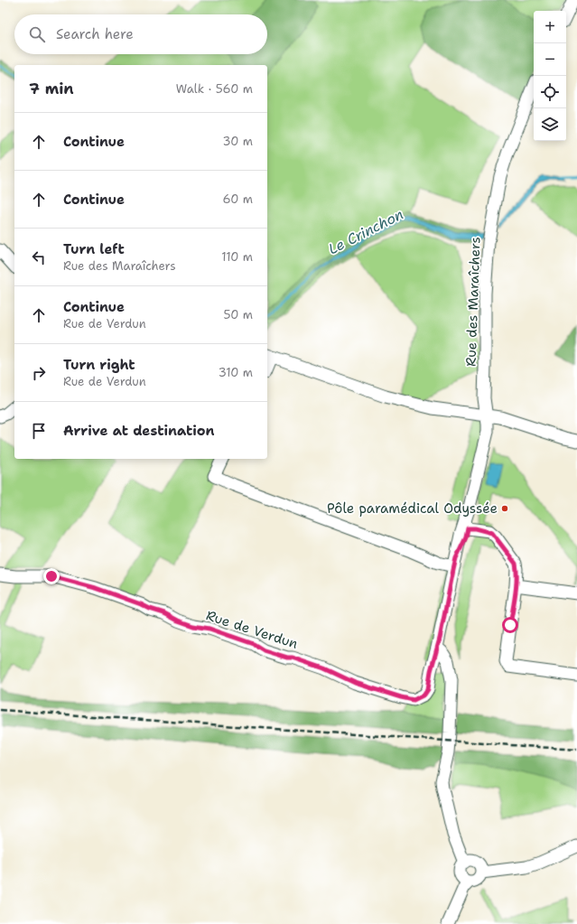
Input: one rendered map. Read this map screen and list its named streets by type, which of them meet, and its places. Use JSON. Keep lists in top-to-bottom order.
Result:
{
  "streets": {
    "street": ["Rue des Maraîchers", "Rue de Verdun"]
  },
  "crossings": [
    ["Rue des Maraîchers", "Rue de Verdun"]
  ],
  "water": ["Le Crinchon"],
  "places": ["Pôle paramédical Odyssée"],
  "page": {
    "map_buttons": ["+", "−"],
    "search": "Search here",
    "heading": ["7 min", "Walk · 560 m"],
    "list": [
      ["Continue", "30 m"],
      ["Continue", "60 m"],
      ["Turn left", "Rue des Maraîchers", "110 m"],
      ["Continue", "Rue de Verdun", "50 m"],
      ["Turn right", "Rue de Verdun", "310 m"],
      "Arrive at destination"
    ]
  }
}
